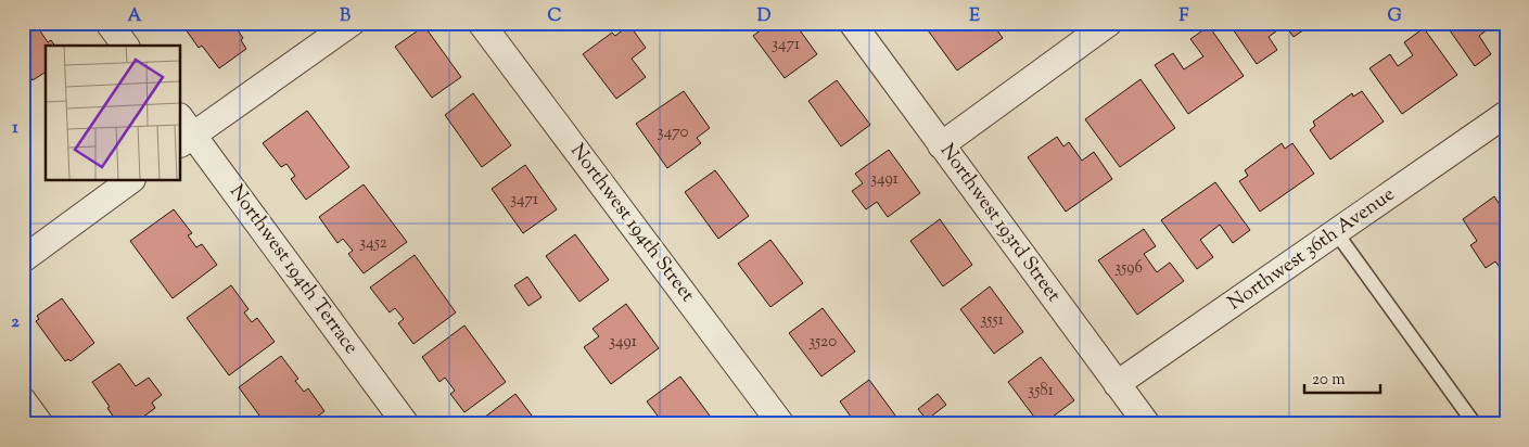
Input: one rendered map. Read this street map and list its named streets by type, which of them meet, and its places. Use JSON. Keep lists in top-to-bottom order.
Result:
{
  "streets": {
    "street": [
      "Northwest 194th Street",
      "Northwest 193rd Street",
      "Northwest 36th Avenue",
      "Northwest 194th Terrace"
    ]
  },
  "crossings": [
    ["Northwest 193rd Street", "Northwest 36th Avenue"]
  ],
  "house_numbers": [
    "3471",
    "3470",
    "3491",
    "3471",
    "3452",
    "3596",
    "3551",
    "3491",
    "3520",
    "3581"
  ],
  "scale_bar": "20 m",
  "grid": {
    "columns": [
      "A",
      "B",
      "C",
      "D",
      "E",
      "F",
      "G"
    ],
    "rows": ["1", "2"]
  }
}
